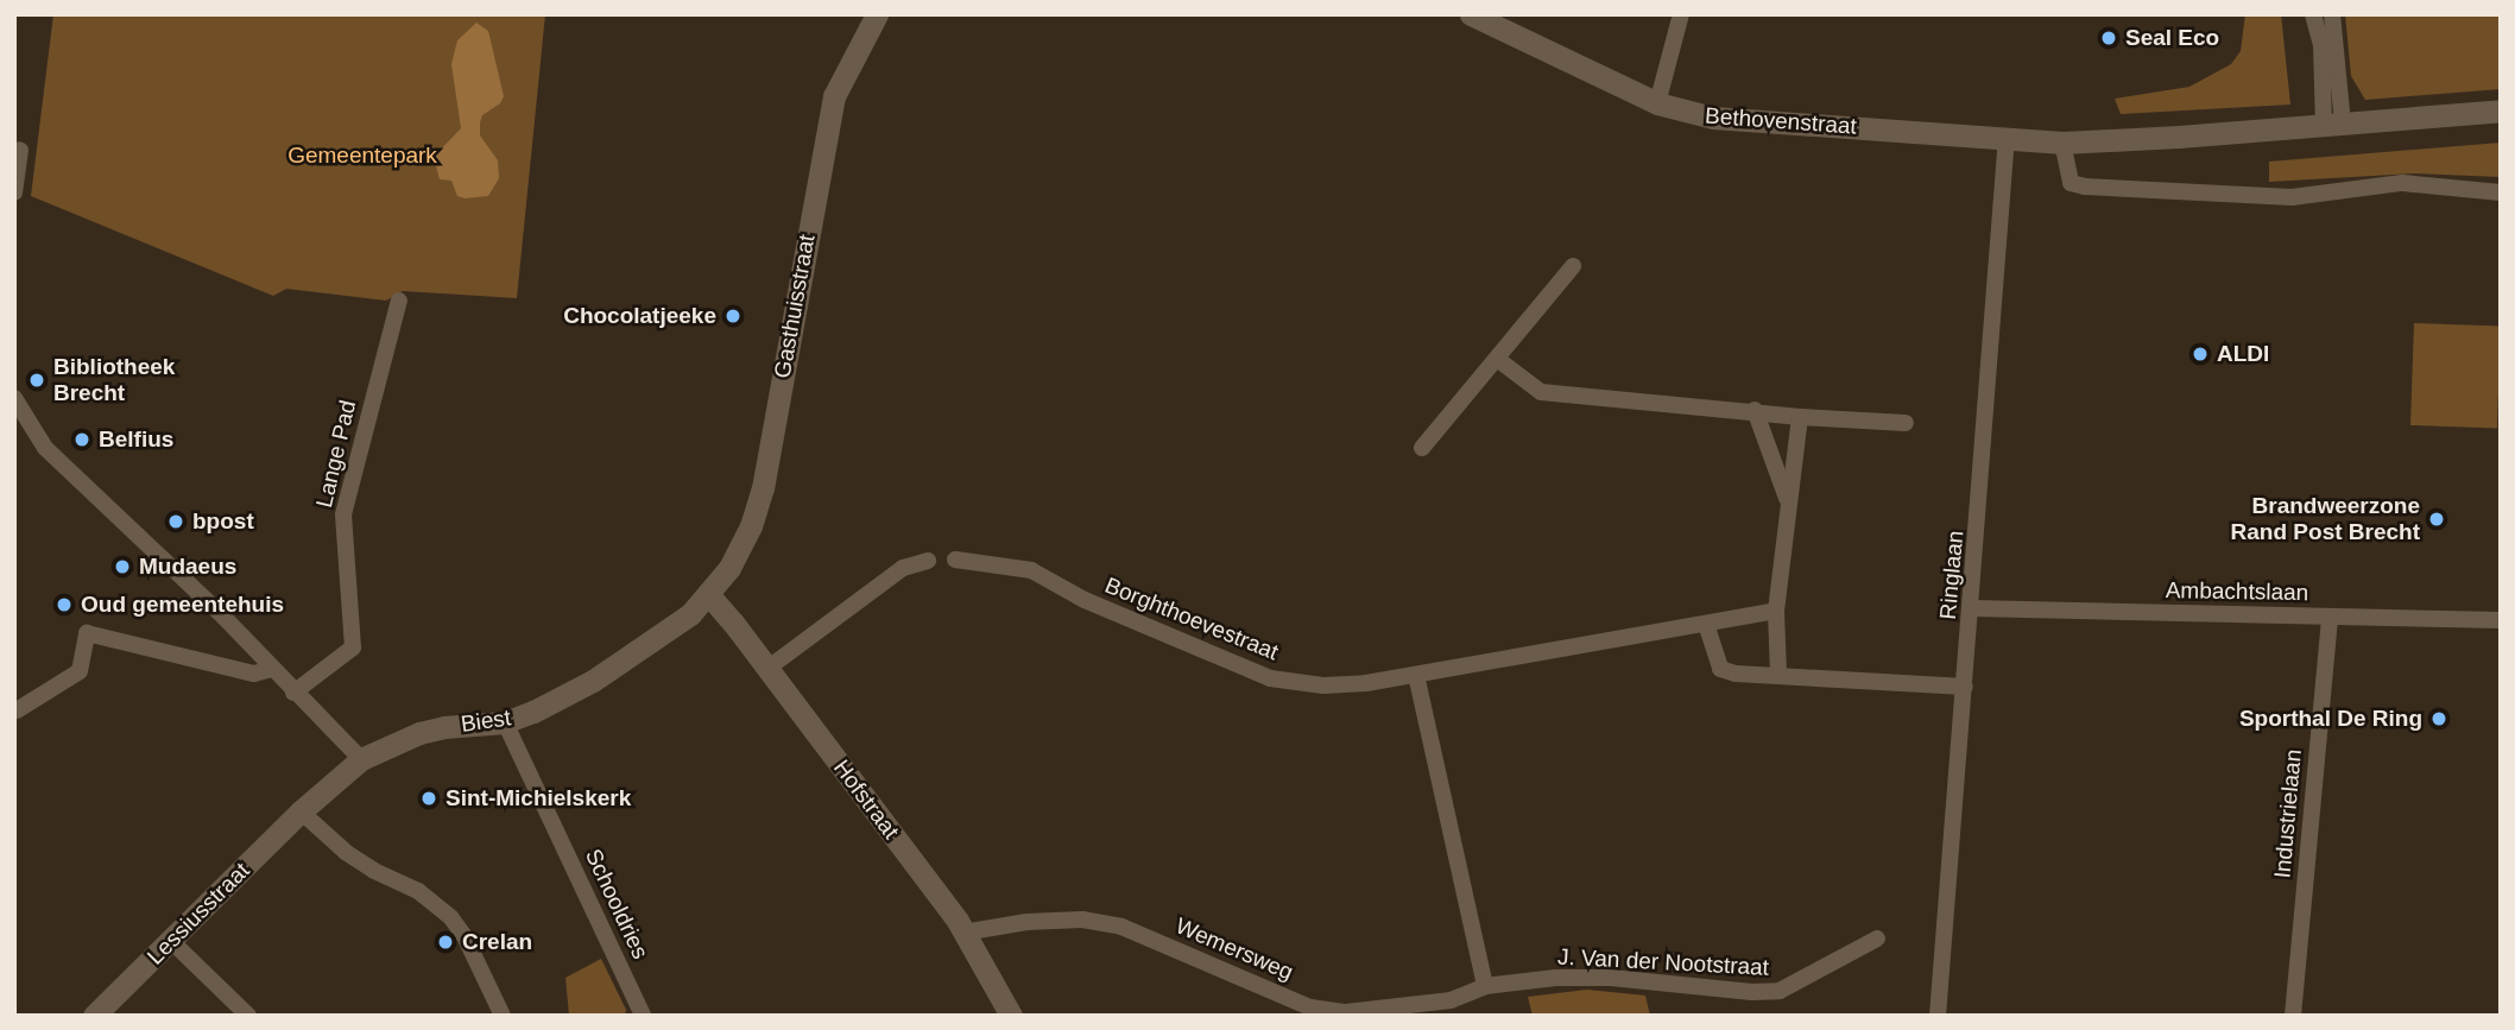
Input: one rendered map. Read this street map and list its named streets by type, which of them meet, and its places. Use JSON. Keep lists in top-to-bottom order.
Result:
{
  "streets": {
    "main road": [
      "Bethovenstraat",
      "Gasthuisstraat",
      "Biest",
      "Hofstraat",
      "Lessiusstraat"
    ],
    "street": [
      "Lange Pad",
      "Ringlaan",
      "Ambachtslaan",
      "Borghthoevestraat",
      "Industrielaan",
      "Schooldries",
      "Wemersweg",
      "J. Van der Nootstraat"
    ]
  },
  "crossings": [
    ["Bethovenstraat", "Ringlaan"],
    ["Gasthuisstraat", "Biest"],
    ["Gasthuisstraat", "Hofstraat"],
    ["Ringlaan", "Ambachtslaan"],
    ["Ambachtslaan", "Industrielaan"],
    ["Biest", "Hofstraat"],
    ["Biest", "Schooldries"],
    ["Biest", "Lessiusstraat"],
    ["Hofstraat", "Wemersweg"],
    ["Wemersweg", "J. Van der Nootstraat"]
  ],
  "parks": ["Gemeentepark"],
  "places": [
    "Seal Eco",
    "Chocolatjeeke",
    "ALDI",
    "Bibliotheek Brecht",
    "Belfius",
    "Brandweerzone Rand Post Brecht",
    "bpost",
    "Mudaeus",
    "Oud gemeentehuis",
    "Sporthal De Ring",
    "Sint-Michielskerk",
    "Crelan"
  ]
}
